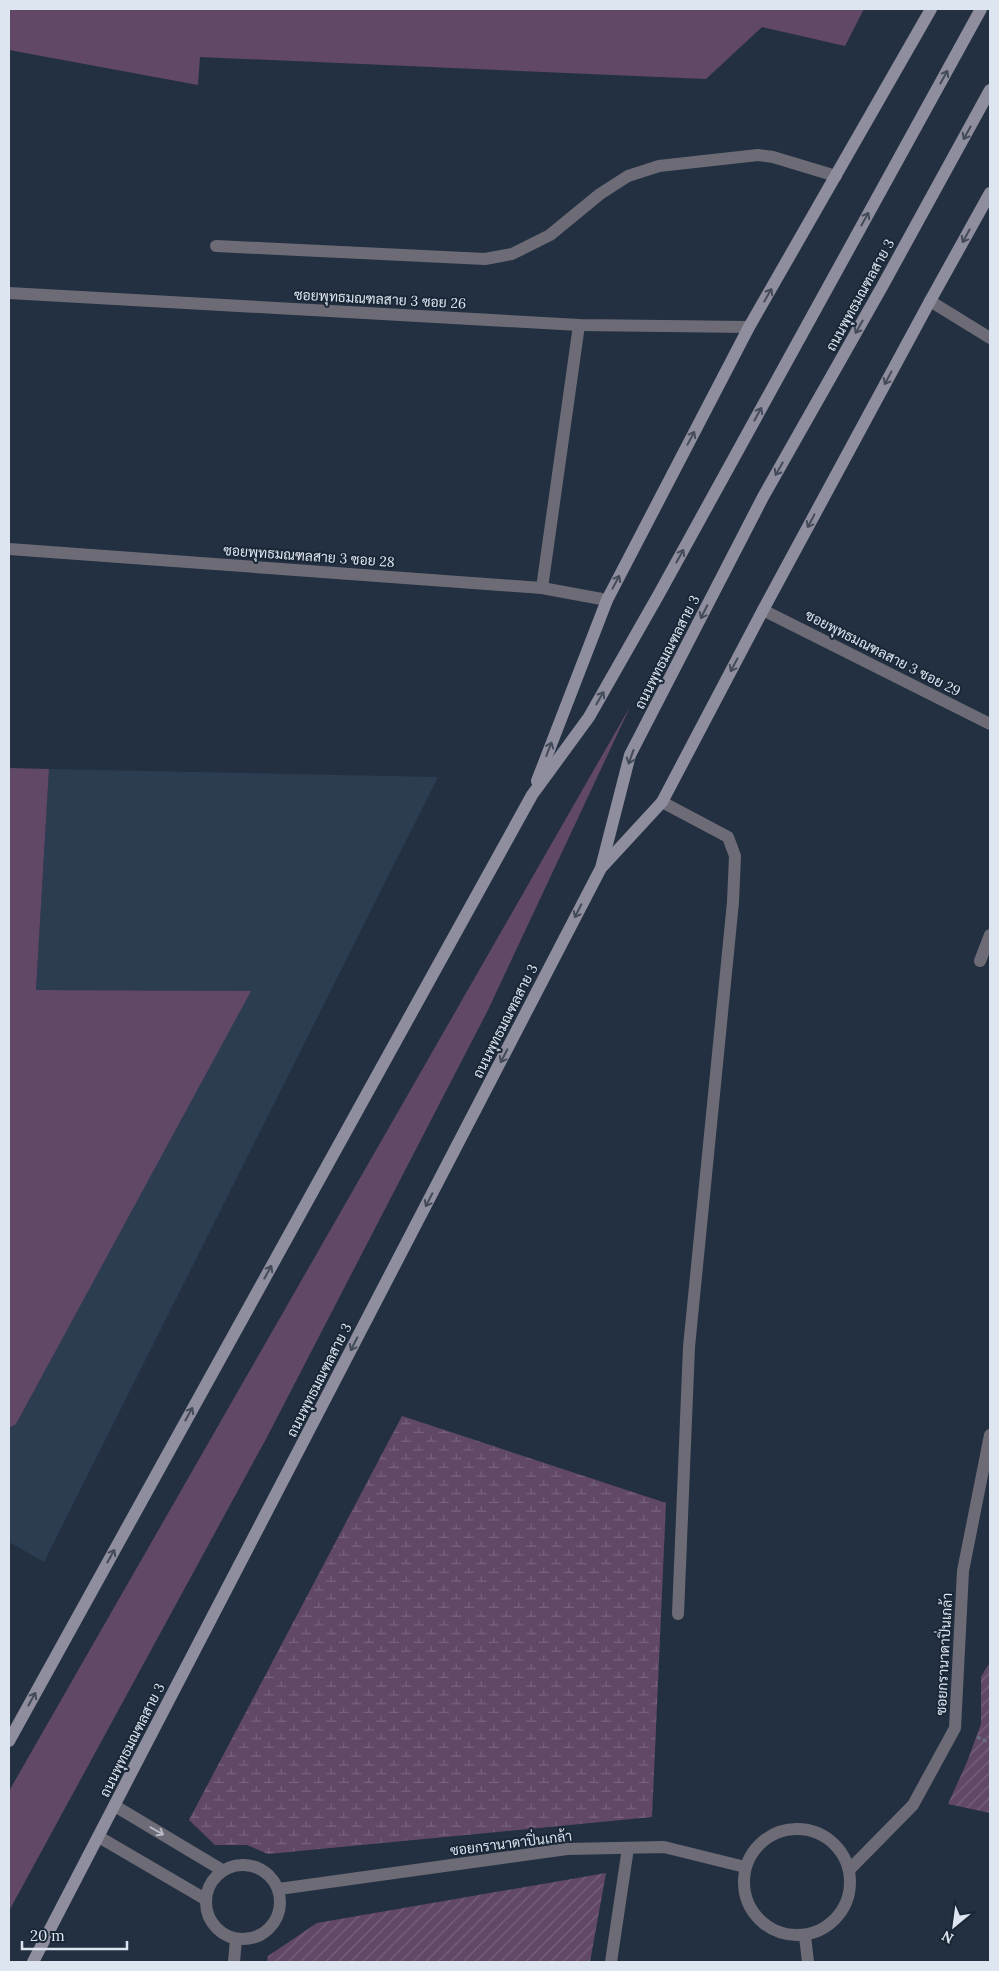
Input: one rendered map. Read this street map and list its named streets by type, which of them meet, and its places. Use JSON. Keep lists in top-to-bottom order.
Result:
{
  "streets": {
    "main road": ["ถนนพุทธมณฑลสาย 3"],
    "street": [
      "ซอยพุทธมณฑลสาย 3 ซอย 26",
      "ซอยพุทธมณฑลสาย 3 ซอย 28",
      "ซอยพุทธมณฑลสาย 3 ซอย 29",
      "ซอยกรานาดาปิ่นเกล้า"
    ]
  },
  "scale_bar": "20 m",
  "north": "bottom left"
}
